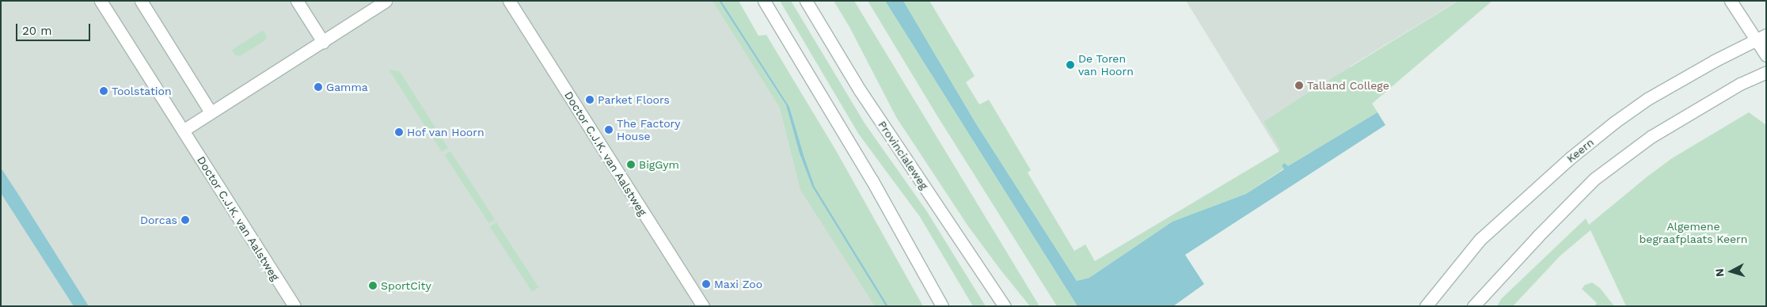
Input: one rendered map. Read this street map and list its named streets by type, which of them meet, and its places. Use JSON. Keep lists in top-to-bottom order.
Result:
{
  "streets": {
    "street": ["Keern", "Doctor C.J.K. van Aalstweg", "Provincialeweg"]
  },
  "parks": ["Algemene begraafplaats Keern"],
  "places": [
    "De Toren van Hoorn",
    "Talland College",
    "Gamma",
    "Toolstation",
    "Parket Floors",
    "The Factory House",
    "Hof van Hoorn",
    "BigGym",
    "Dorcas",
    "Maxi Zoo",
    "SportCity"
  ],
  "scale_bar": "20 m",
  "north": "left"
}
